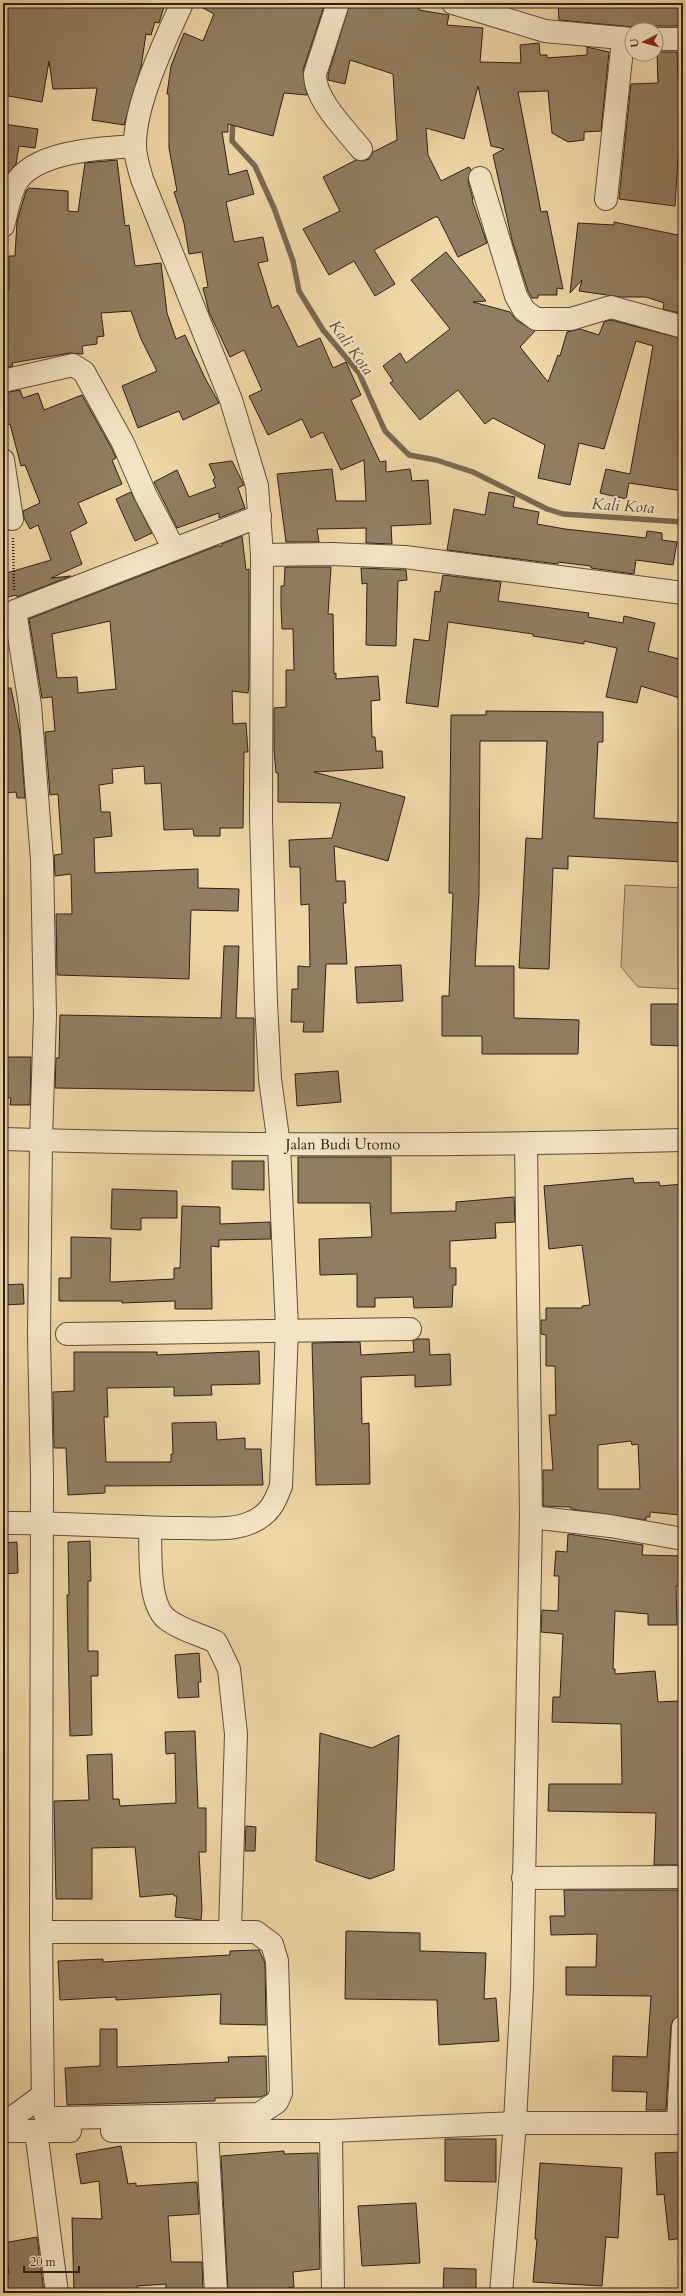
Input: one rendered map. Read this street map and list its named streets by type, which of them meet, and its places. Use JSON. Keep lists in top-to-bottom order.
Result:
{
  "streets": {
    "street": ["Jalan Budi Utomo"]
  },
  "water": ["Kali Kota"],
  "scale_bar": "20 m",
  "north": "left"
}
